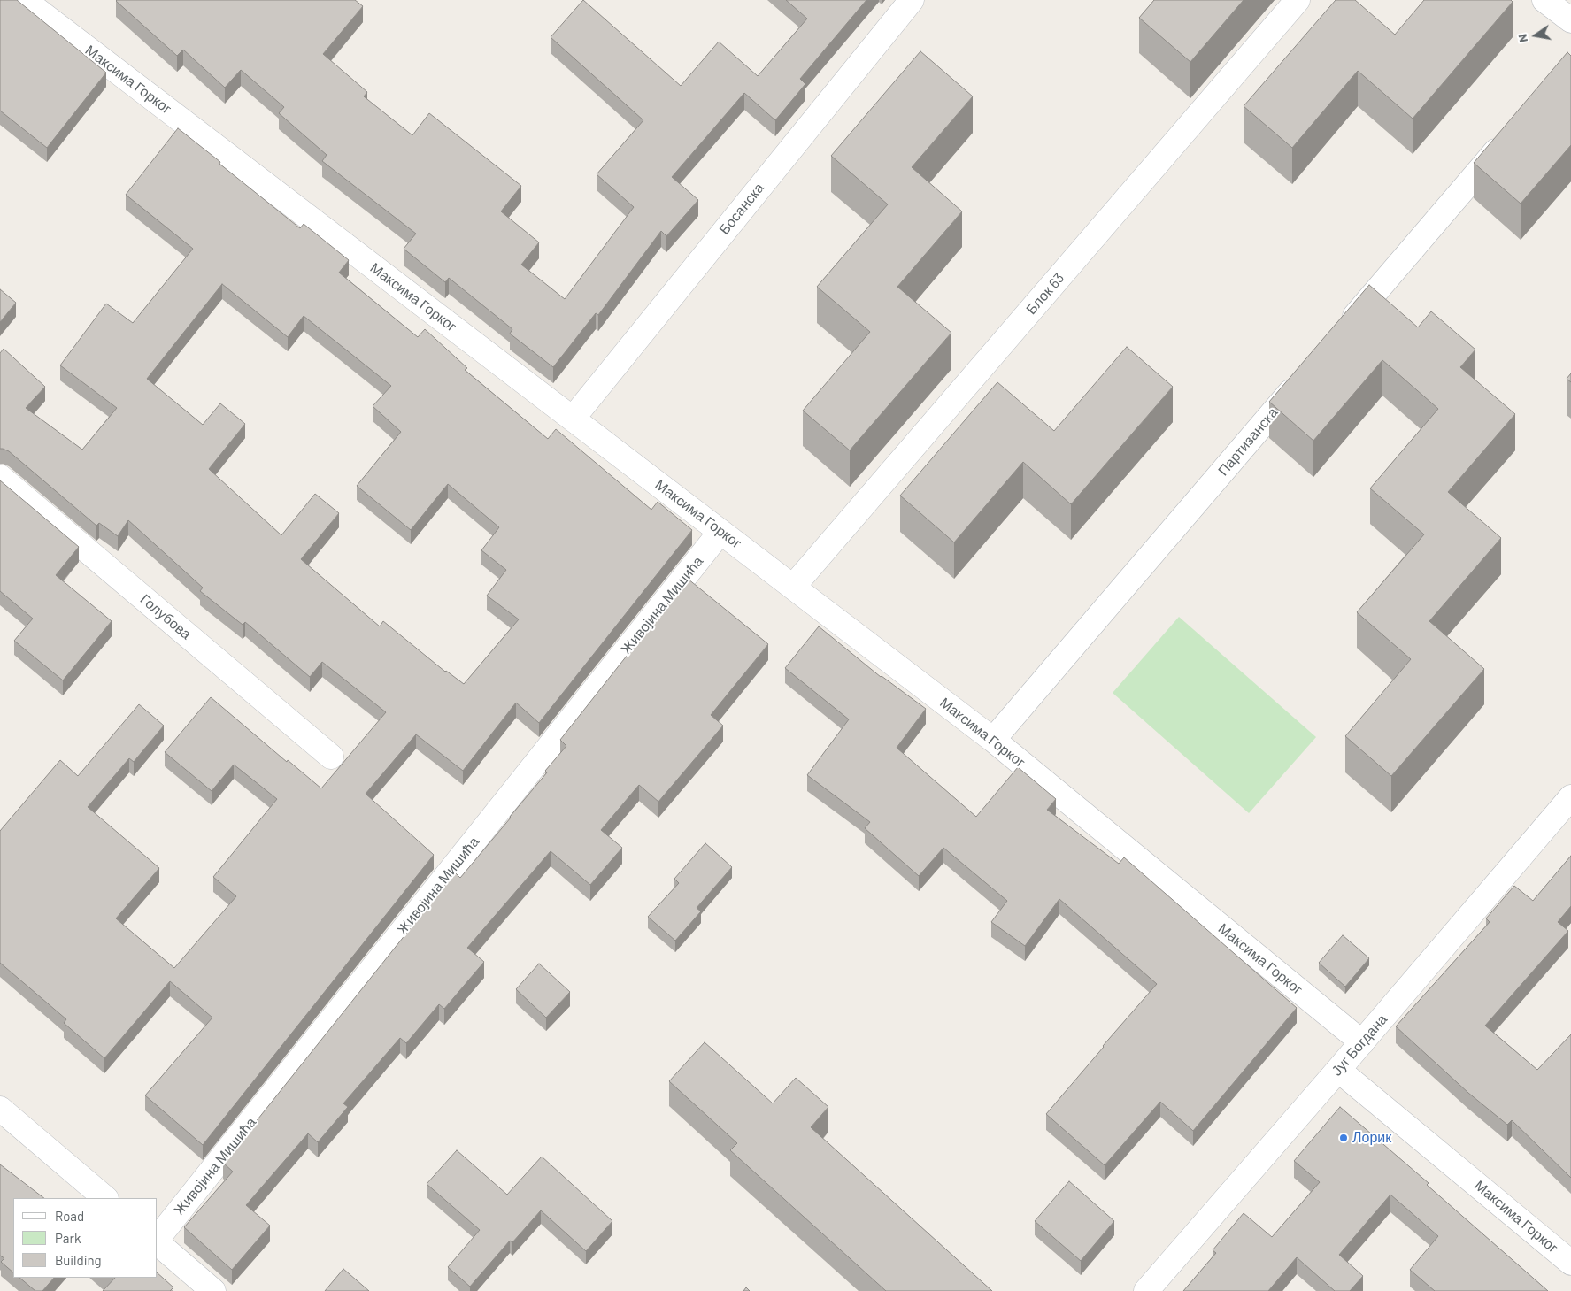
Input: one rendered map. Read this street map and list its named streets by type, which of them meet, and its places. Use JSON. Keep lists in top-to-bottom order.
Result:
{
  "streets": {
    "street": [
      "Максима Горког",
      "Босанска",
      "Блок 63",
      "Партизанска",
      "Живојина Мишића",
      "Голубова",
      "Југ Богдана"
    ]
  },
  "crossings": [
    ["Максима Горког", "Босанска"],
    ["Максима Горког", "Блок 63"],
    ["Максима Горког", "Партизанска"],
    ["Максима Горког", "Живојина Мишића"],
    ["Максима Горког", "Југ Богдана"]
  ],
  "places": ["Лорик"],
  "legend": ["Road", "Park", "Building"],
  "north": "left"
}
